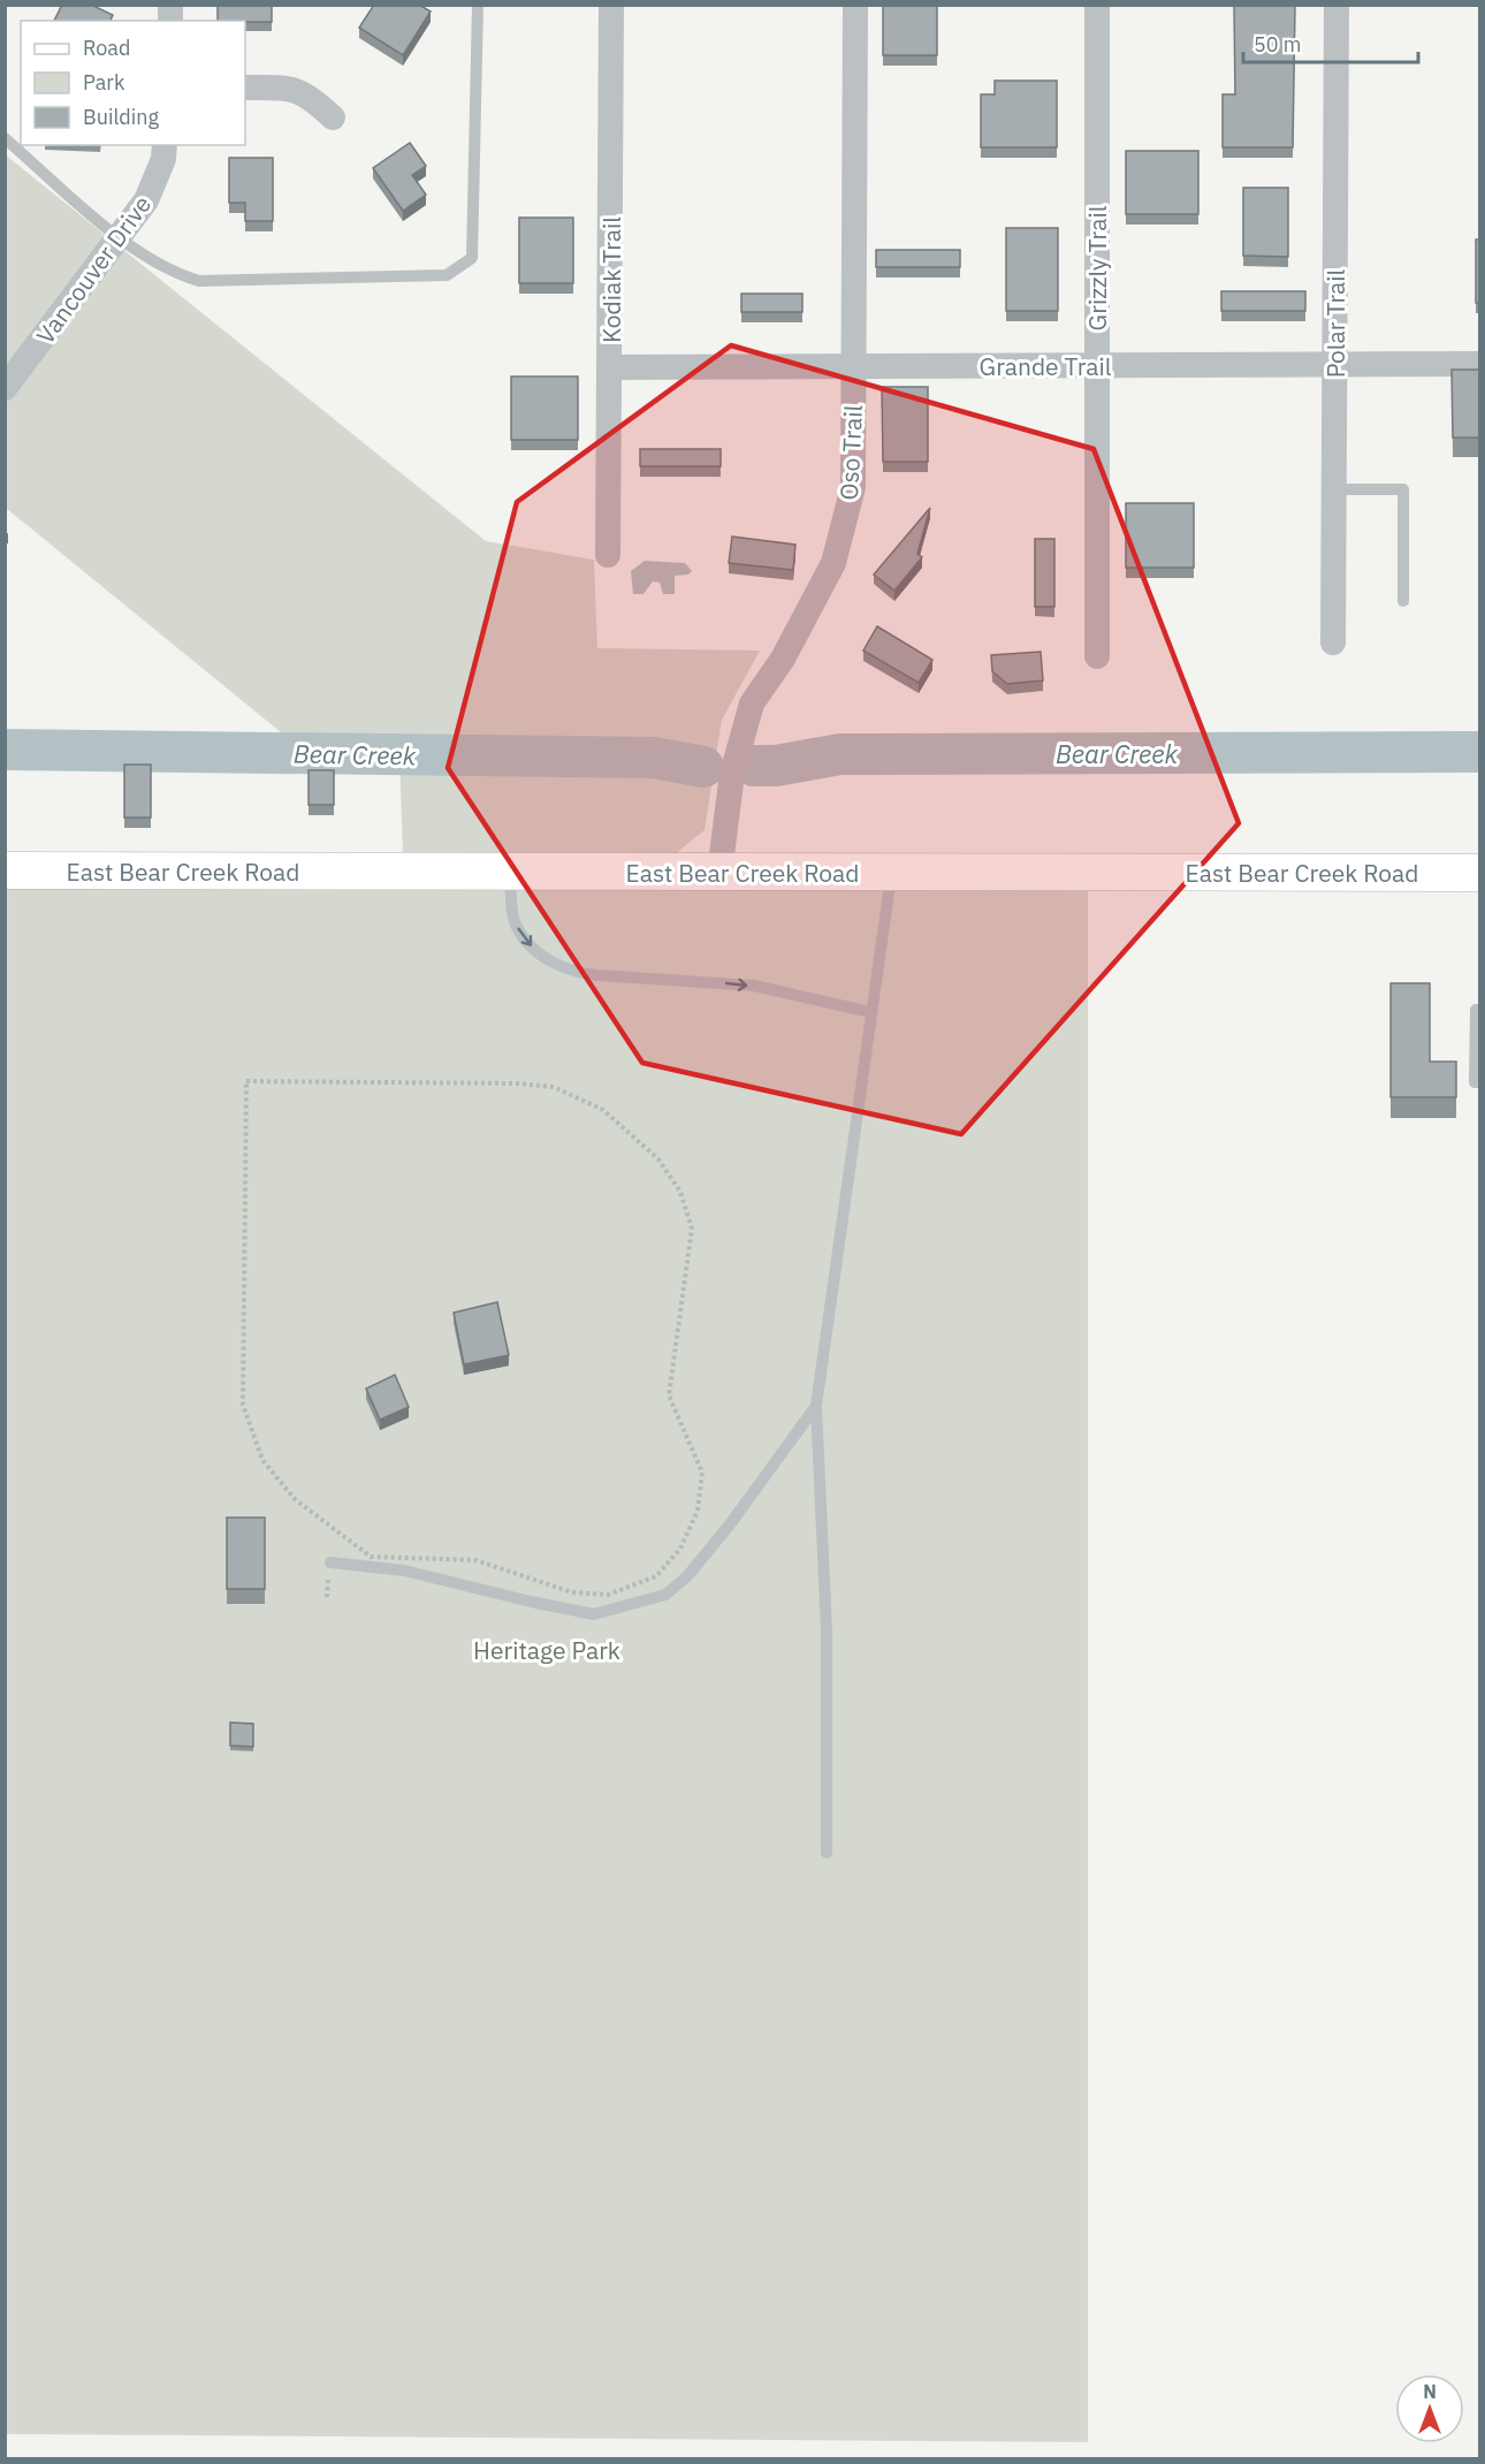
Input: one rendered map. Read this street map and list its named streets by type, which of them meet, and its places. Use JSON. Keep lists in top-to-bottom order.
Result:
{
  "streets": {
    "main road": ["East Bear Creek Road"],
    "street": [
      "Grizzly Trail",
      "Vancouver Drive",
      "Kodiak Trail",
      "Polar Trail",
      "Grande Trail",
      "Oso Trail"
    ]
  },
  "crossings": [
    ["Grizzly Trail", "Grande Trail"],
    ["Kodiak Trail", "Grande Trail"],
    ["Polar Trail", "Grande Trail"],
    ["Grande Trail", "Oso Trail"],
    ["Oso Trail", "East Bear Creek Road"]
  ],
  "water": ["Bear Creek"],
  "parks": ["Heritage Park"],
  "legend": ["Road", "Park", "Building"],
  "scale_bar": "50 m",
  "north": "top"
}
